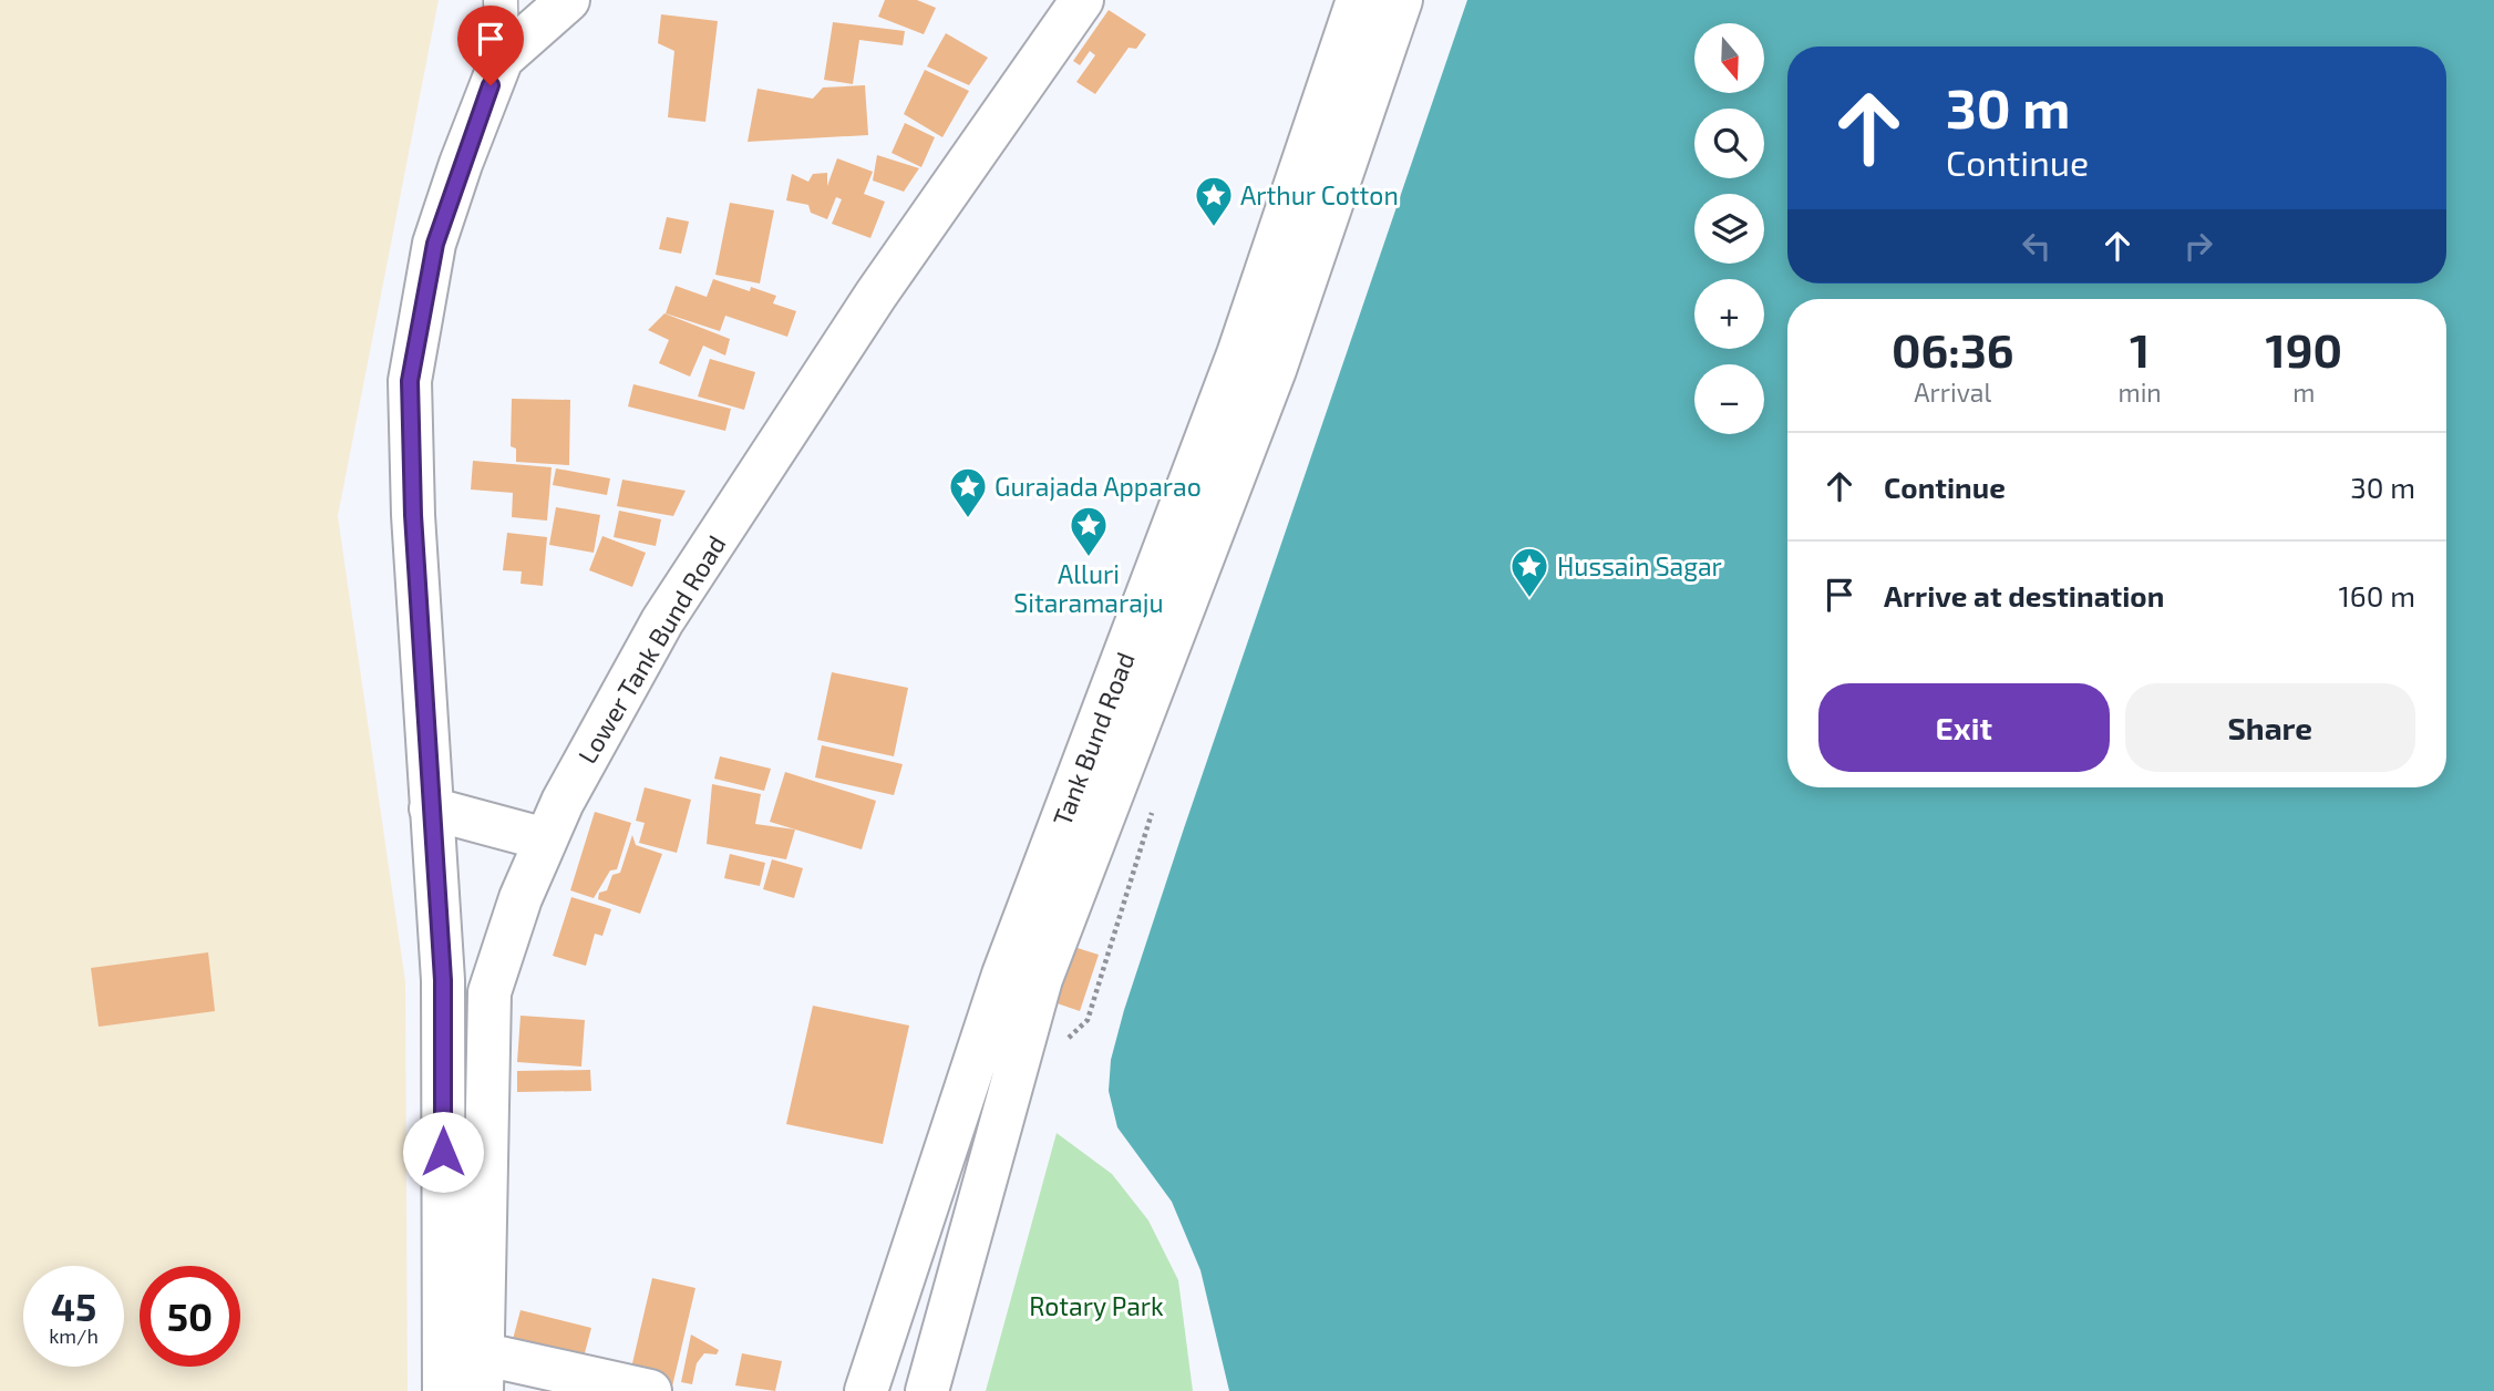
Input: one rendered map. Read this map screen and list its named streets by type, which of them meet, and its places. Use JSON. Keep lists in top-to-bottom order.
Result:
{
  "streets": {
    "main road": ["Lower Tank Bund Road", "Tank Bund Road"]
  },
  "parks": ["Rotary Park"],
  "places": {
    "place": [
      "Arthur Cotton",
      "Gurajada Apparao",
      "Alluri Sitaramaraju",
      "Hussain Sagar"
    ]
  },
  "north": "bottom",
  "page": {
    "map_buttons": ["+", "−"],
    "turn": ["30 m", "Continue"],
    "eta": [
      "06:36",
      "Arrival",
      "1",
      "min",
      "190",
      "m"
    ],
    "list": [
      {
        "name": "Continue",
        "value": "30 m"
      },
      {
        "name": "Arrive at destination",
        "value": "160 m"
      }
    ],
    "buttons": ["Exit", "Share"],
    "speed": "45 km/h",
    "limit": "50"
  }
}
